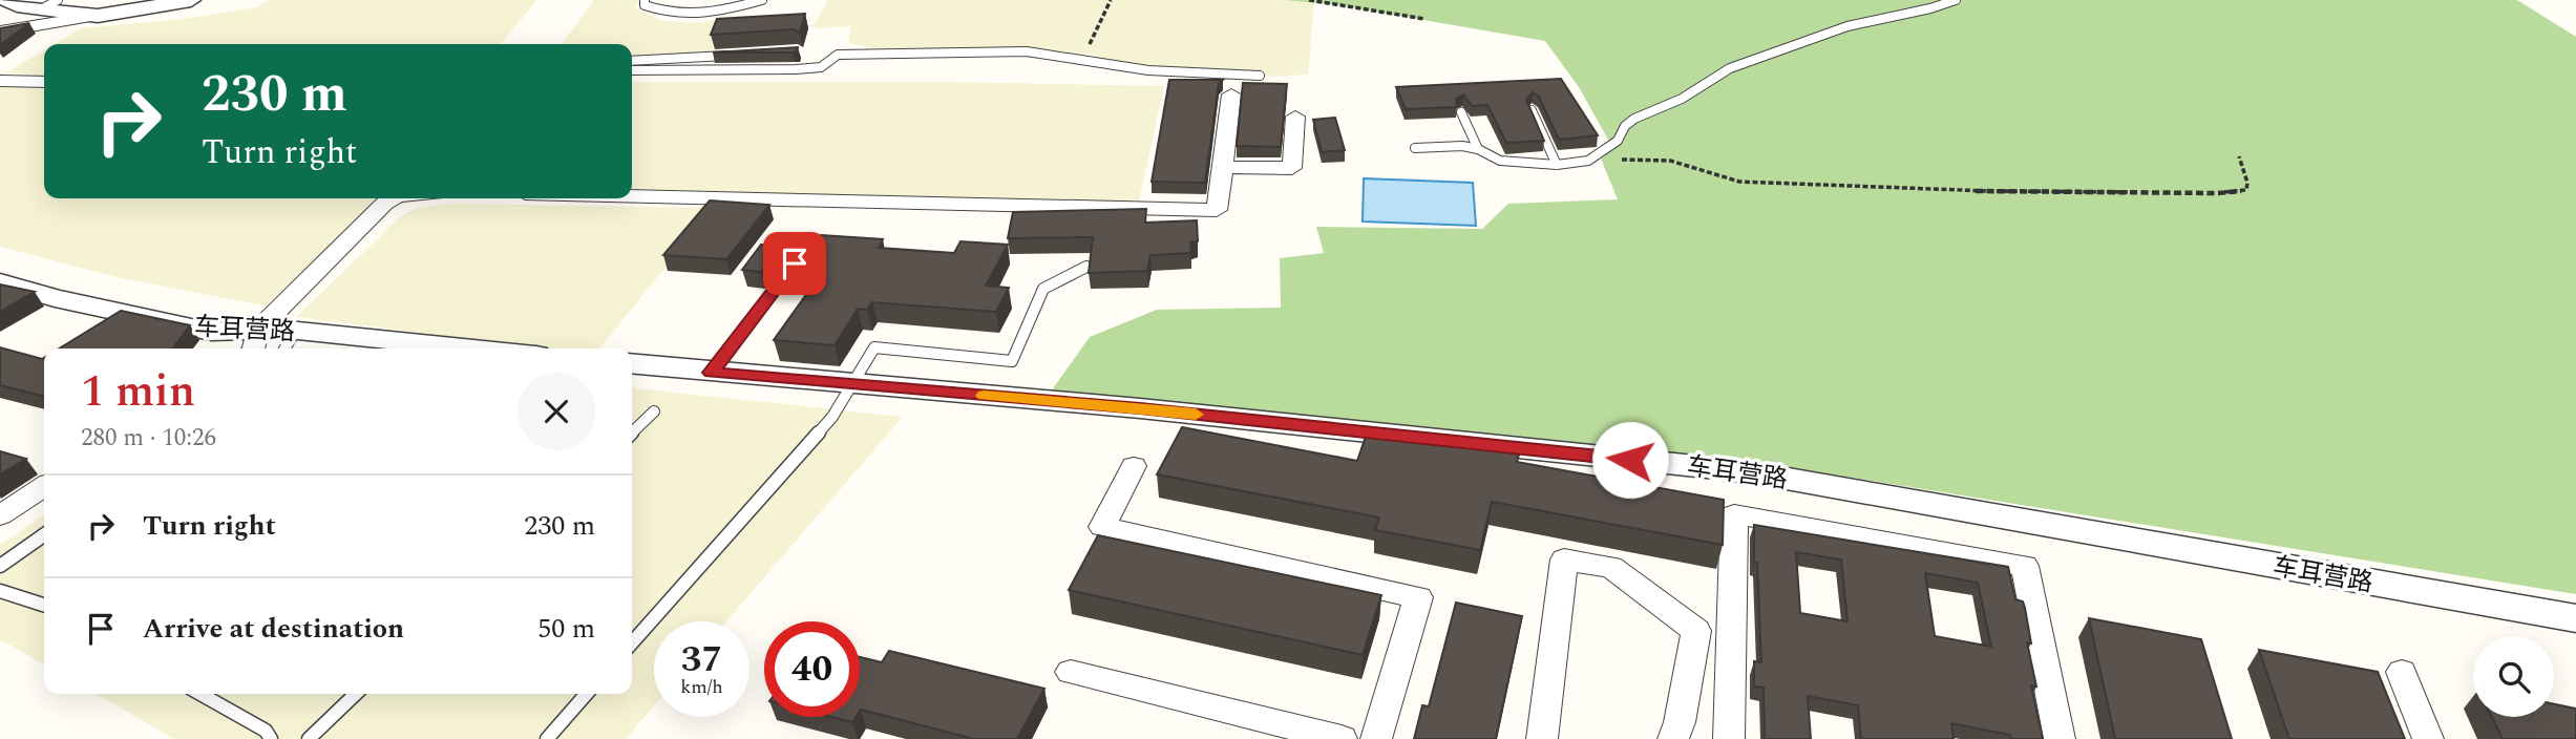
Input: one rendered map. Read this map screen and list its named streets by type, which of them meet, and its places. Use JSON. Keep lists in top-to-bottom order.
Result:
{
  "streets": {
    "street": ["车耳营路"]
  },
  "page": {
    "turn": ["230 m", "Turn right"],
    "heading": ["1 min", "280 m · 10:26"],
    "list": [
      {
        "name": "Turn right",
        "value": "230 m"
      },
      {
        "name": "Arrive at destination",
        "value": "50 m"
      }
    ],
    "speed": "37 km/h",
    "limit": "40"
  }
}
